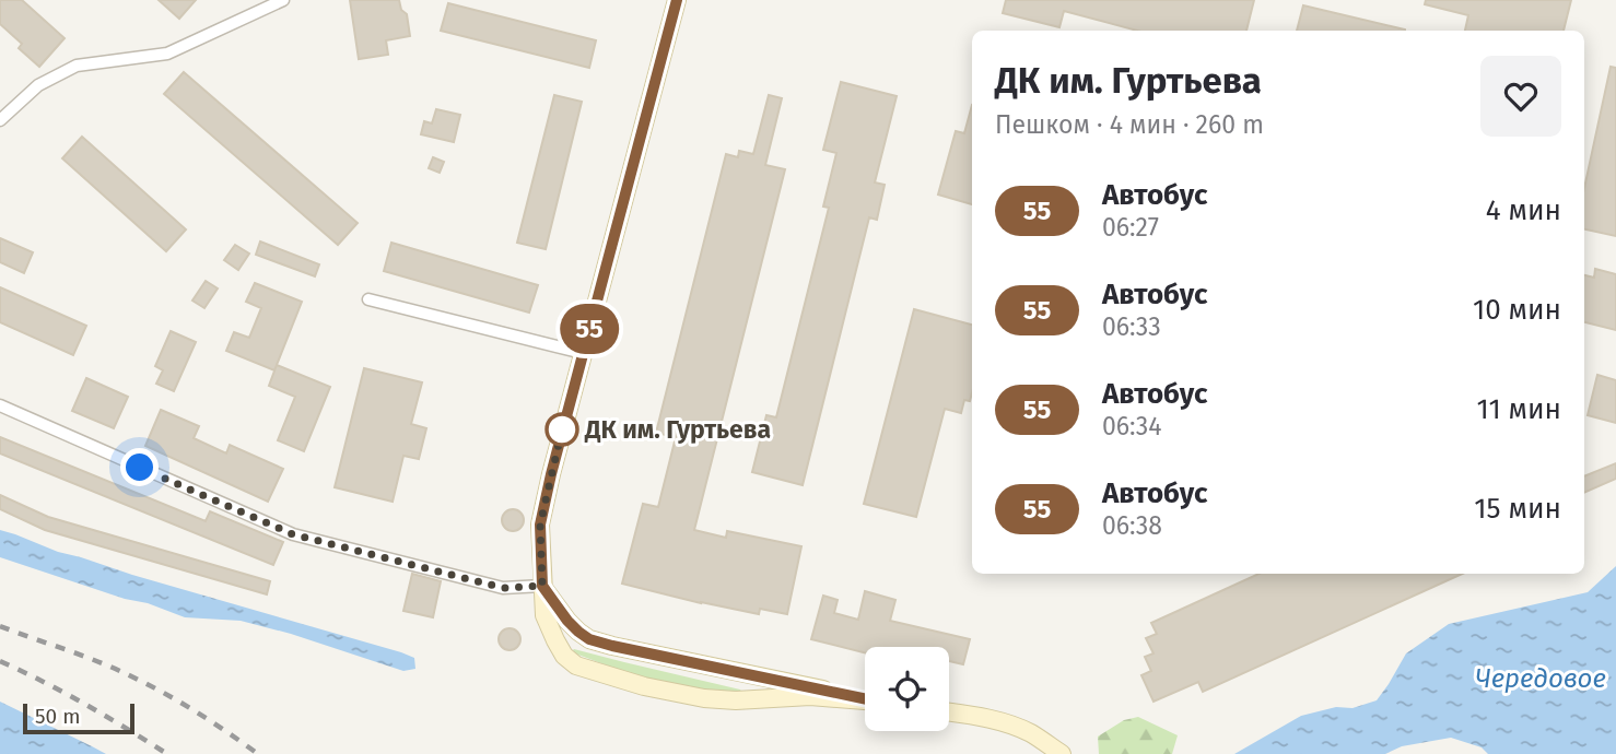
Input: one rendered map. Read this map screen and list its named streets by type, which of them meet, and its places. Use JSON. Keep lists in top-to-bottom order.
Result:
{
  "water": ["Чередовое"],
  "places": ["ДК им. Гуртьева"],
  "lines": ["bus line 55"],
  "scale_bar": "50 m",
  "page": {
    "on_map": "55",
    "heading": ["ДК им. Гуртьева", "Пешком · 4 мин · 260 m"],
    "list": [
      {
        "mark": "55",
        "name": "Автобус",
        "note": "06:27",
        "value": "4 мин"
      },
      {
        "mark": "55",
        "name": "Автобус",
        "note": "06:33",
        "value": "10 мин"
      },
      {
        "mark": "55",
        "name": "Автобус",
        "note": "06:34",
        "value": "11 мин"
      },
      {
        "mark": "55",
        "name": "Автобус",
        "note": "06:38",
        "value": "15 мин"
      }
    ],
    "scale": "50 m"
  }
}
